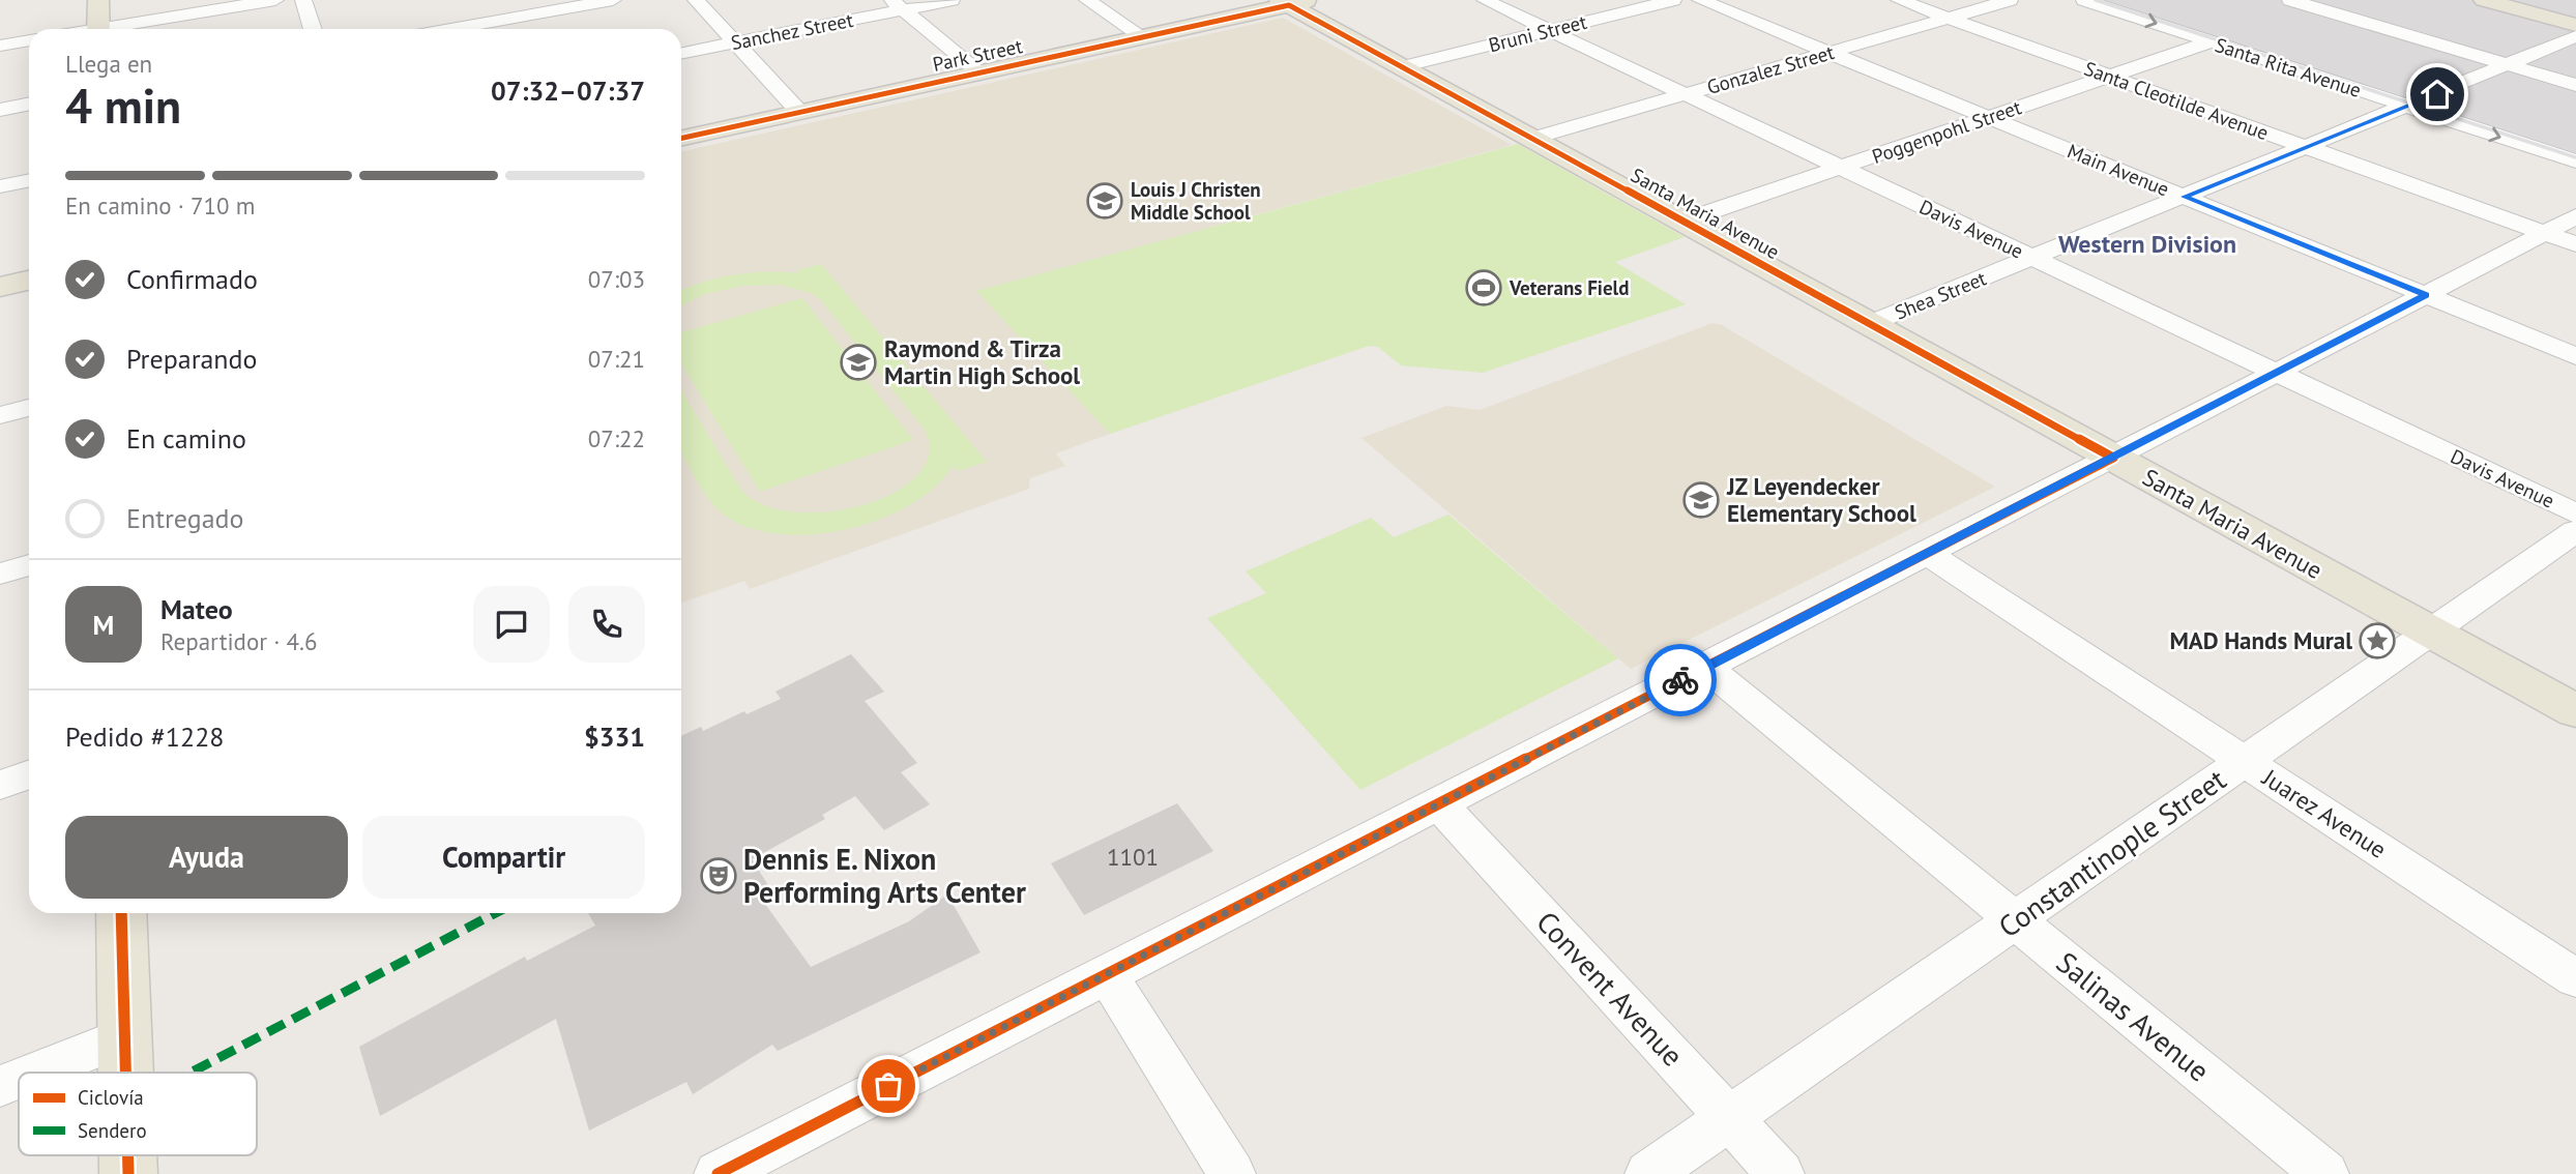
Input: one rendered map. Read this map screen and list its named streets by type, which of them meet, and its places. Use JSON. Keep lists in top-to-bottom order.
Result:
{
  "streets": {
    "main road": ["Park Street", "Santa Maria Avenue"],
    "street": [
      "Sanchez Street",
      "Bruni Street",
      "Santa Rita Avenue",
      "Gonzalez Street",
      "Santa Cleotilde Avenue",
      "Poggenpohl Street",
      "Main Avenue",
      "Davis Avenue",
      "Shea Street",
      "Juarez Avenue",
      "Constantinople Street",
      "Convent Avenue",
      "Salinas Avenue"
    ]
  },
  "crossings": [
    ["Bruni Street", "Santa Maria Avenue"],
    ["Bruni Street", "Davis Avenue"],
    ["Park Street", "Santa Maria Avenue"],
    ["Santa Rita Avenue", "Poggenpohl Street"],
    ["Santa Rita Avenue", "Shea Street"],
    ["Gonzalez Street", "Santa Cleotilde Avenue"],
    ["Gonzalez Street", "Main Avenue"],
    ["Gonzalez Street", "Santa Maria Avenue"],
    ["Gonzalez Street", "Davis Avenue"],
    ["Santa Cleotilde Avenue", "Poggenpohl Street"],
    ["Santa Cleotilde Avenue", "Shea Street"],
    ["Poggenpohl Street", "Main Avenue"],
    ["Poggenpohl Street", "Santa Maria Avenue"],
    ["Poggenpohl Street", "Davis Avenue"],
    ["Main Avenue", "Shea Street"],
    ["Santa Maria Avenue", "Shea Street"],
    ["Santa Maria Avenue", "Constantinople Street"],
    ["Davis Avenue", "Shea Street"],
    ["Juarez Avenue", "Constantinople Street"],
    ["Constantinople Street", "Convent Avenue"],
    ["Constantinople Street", "Salinas Avenue"]
  ],
  "districts": ["Western Division"],
  "places": {
    "school or university": ["Louis J Christen Middle School", "Raymond & Tirza Martin High School", "JZ Leyendecker Elementary School"],
    "sports": ["Veterans Field"],
    "place": ["MAD Hands Mural"],
    "theatre": ["Dennis E. Nixon Performing Arts Center"]
  },
  "house_numbers": ["1101"],
  "legend": ["Ciclovía", "Sendero"],
  "page": {
    "heading": ["4 min", "Llega en", "07:32–07:37"],
    "panel": [
      "Mateo",
      "Repartidor · 4.6",
      "Pedido #1228",
      "$331"
    ],
    "bar": "En camino · 710 m",
    "list": [
      ["Confirmado", "07:03"],
      ["Preparando", "07:21"],
      ["En camino", "07:22"],
      "Entregado"
    ],
    "round": "M",
    "buttons": ["Ayuda", "Compartir"]
  }
}
